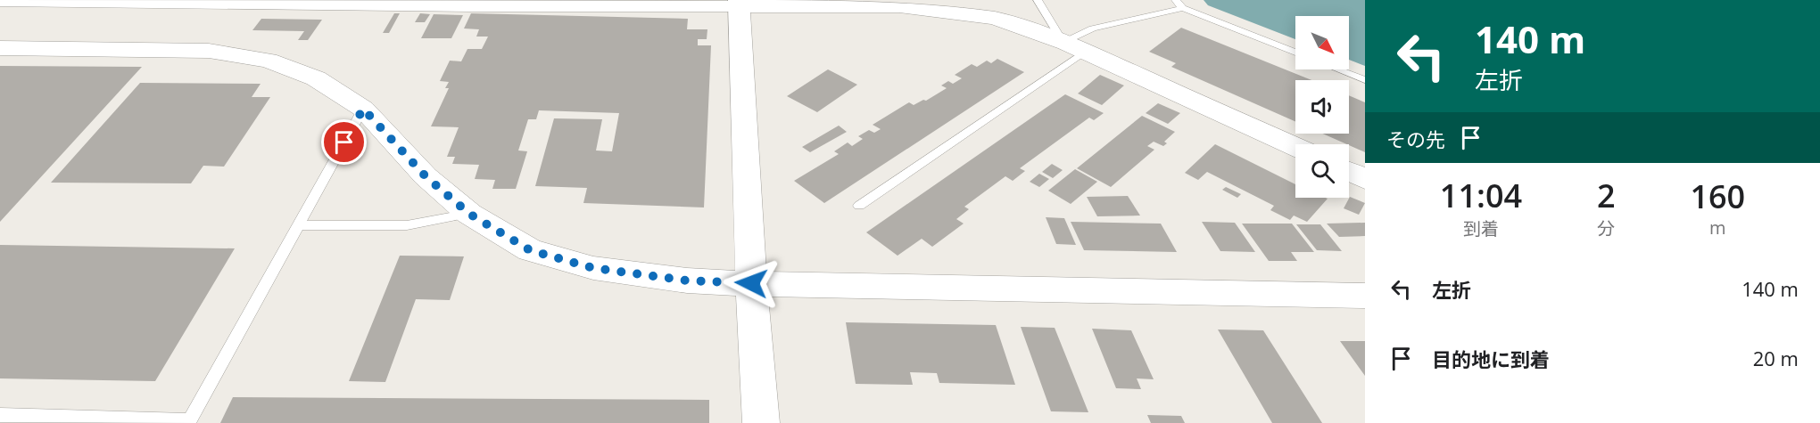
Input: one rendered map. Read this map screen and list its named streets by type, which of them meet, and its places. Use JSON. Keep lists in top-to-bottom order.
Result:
{
  "north": "bottom right",
  "page": {
    "turn": ["140 m", "左折"],
    "then": "その先",
    "eta": [
      "11:04",
      "到着",
      "2",
      "分",
      "160",
      "m"
    ],
    "list": [
      {
        "name": "左折",
        "value": "140 m"
      },
      {
        "name": "目的地に到着",
        "value": "20 m"
      }
    ]
  }
}
